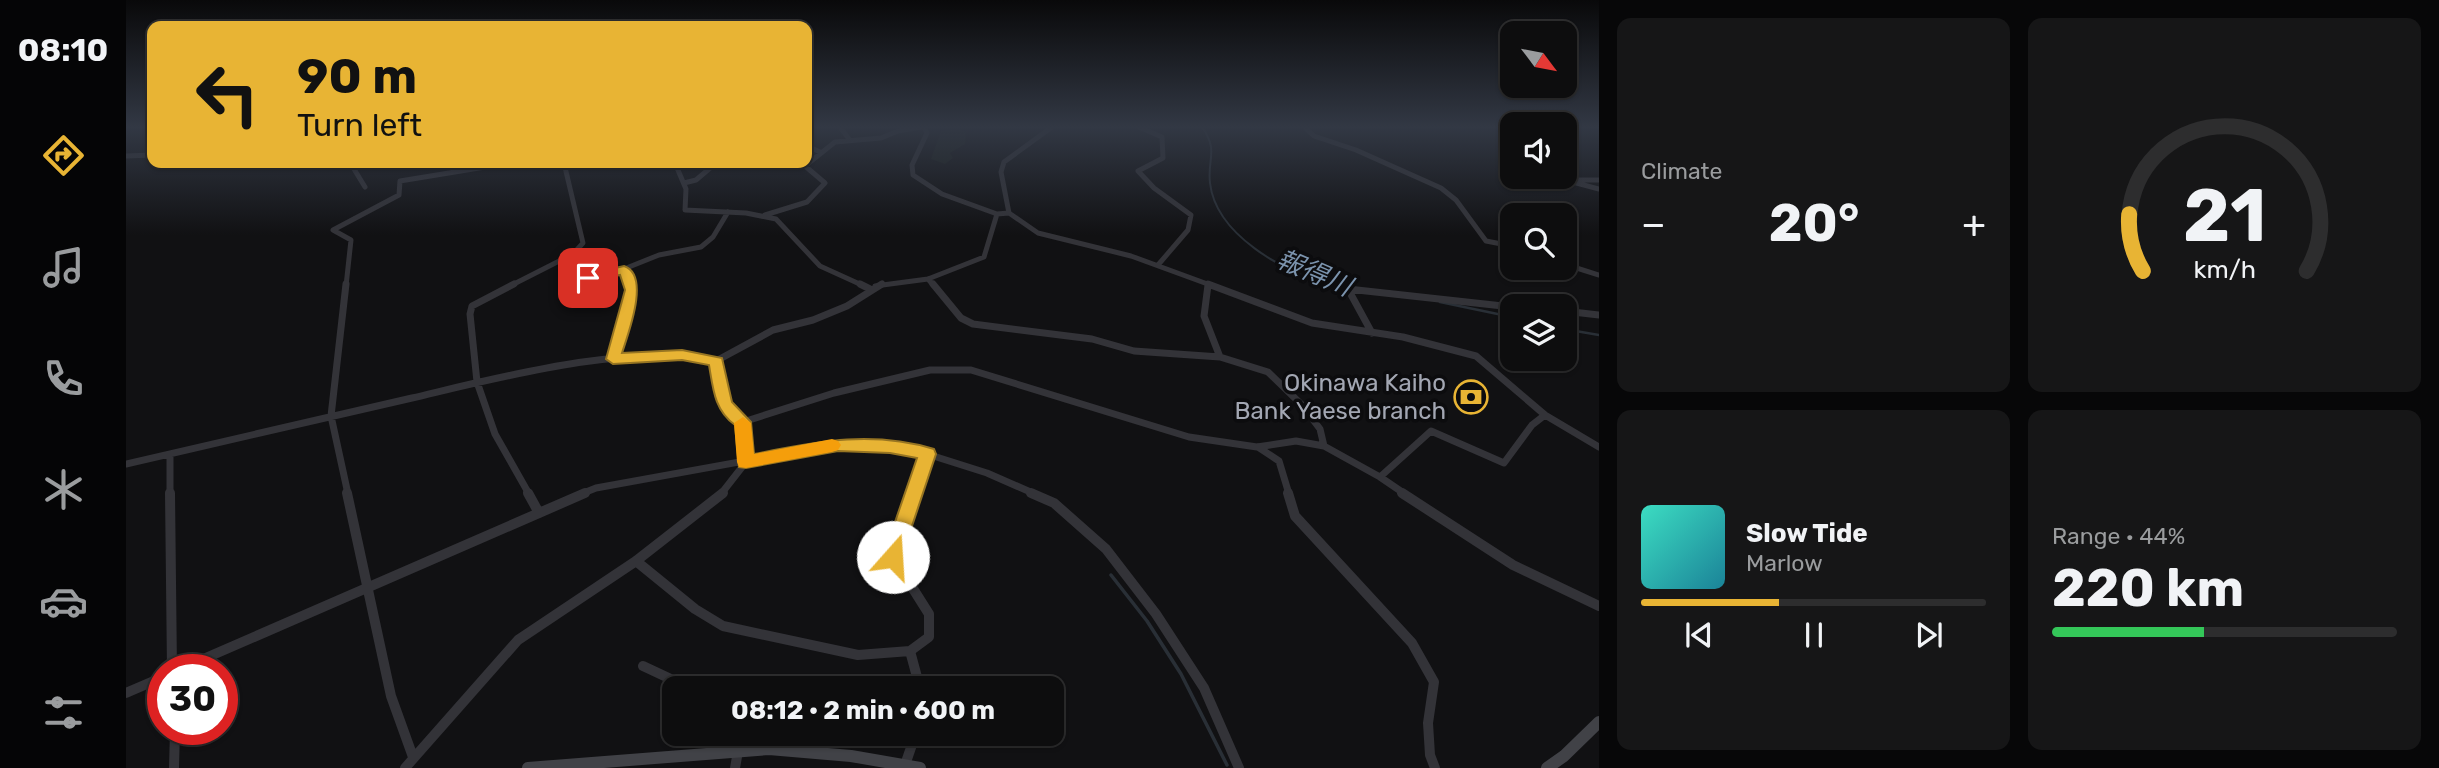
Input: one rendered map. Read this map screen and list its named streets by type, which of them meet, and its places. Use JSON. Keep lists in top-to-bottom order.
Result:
{
  "water": ["報得川"],
  "places": {
    "bank": ["Okinawa Kaiho Bank Yaese branch"]
  },
  "north": "bottom right",
  "page": {
    "tabs": "08:10",
    "tile": [
      "Climate",
      ["Range · 44%", "220 km"]
    ],
    "turn": ["90 m", "Turn left"],
    "heat": ["−", "20°", "+"],
    "song": ["Slow Tide", "Marlow"],
    "limit": "30",
    "trip": "08:12 · 2 min · 600 m",
    "gauge": ["21", "km/h"]
  }
}
